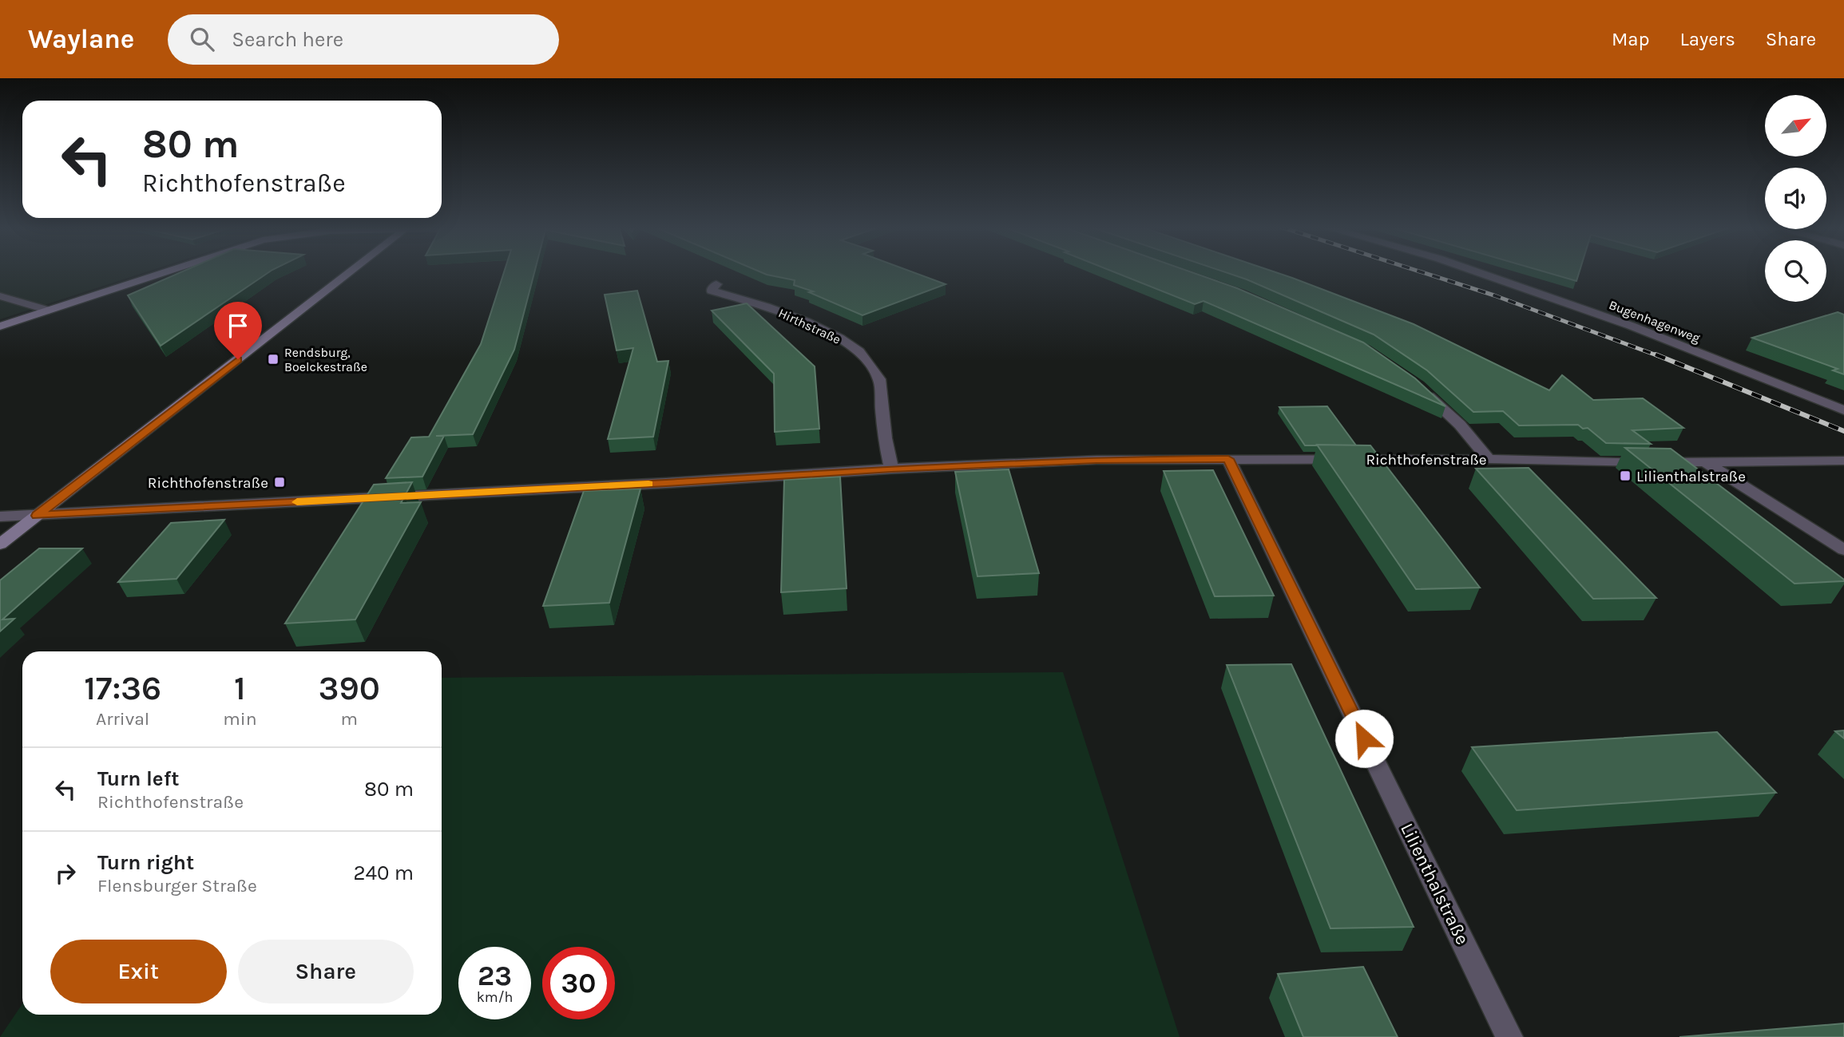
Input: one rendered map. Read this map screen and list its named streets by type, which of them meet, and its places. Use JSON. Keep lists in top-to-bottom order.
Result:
{
  "streets": {
    "street": [
      "Bugenhagenweg",
      "Hirthstraße",
      "Richthofenstraße",
      "Lilienthalstraße"
    ]
  },
  "crossings": [
    ["Hirthstraße", "Richthofenstraße"],
    ["Richthofenstraße", "Lilienthalstraße"]
  ],
  "places": {
    "transit": ["Rendsburg, Boelckestraße", "Lilienthalstraße", "Richthofenstraße"]
  },
  "north": "top right",
  "page": {
    "header": "Waylane",
    "search": "Search here",
    "nav": ["Map", "Layers", "Share"],
    "turn": ["80 m", "Richthofenstraße"],
    "eta": [
      "17:36",
      "Arrival",
      "1",
      "min",
      "390",
      "m"
    ],
    "list": [
      {
        "name": "Turn left",
        "note": "Richthofenstraße",
        "value": "80 m"
      },
      {
        "name": "Turn right",
        "note": "Flensburger Straße",
        "value": "240 m"
      }
    ],
    "buttons": ["Exit", "Share"],
    "speed": "23 km/h",
    "limit": "30"
  }
}
